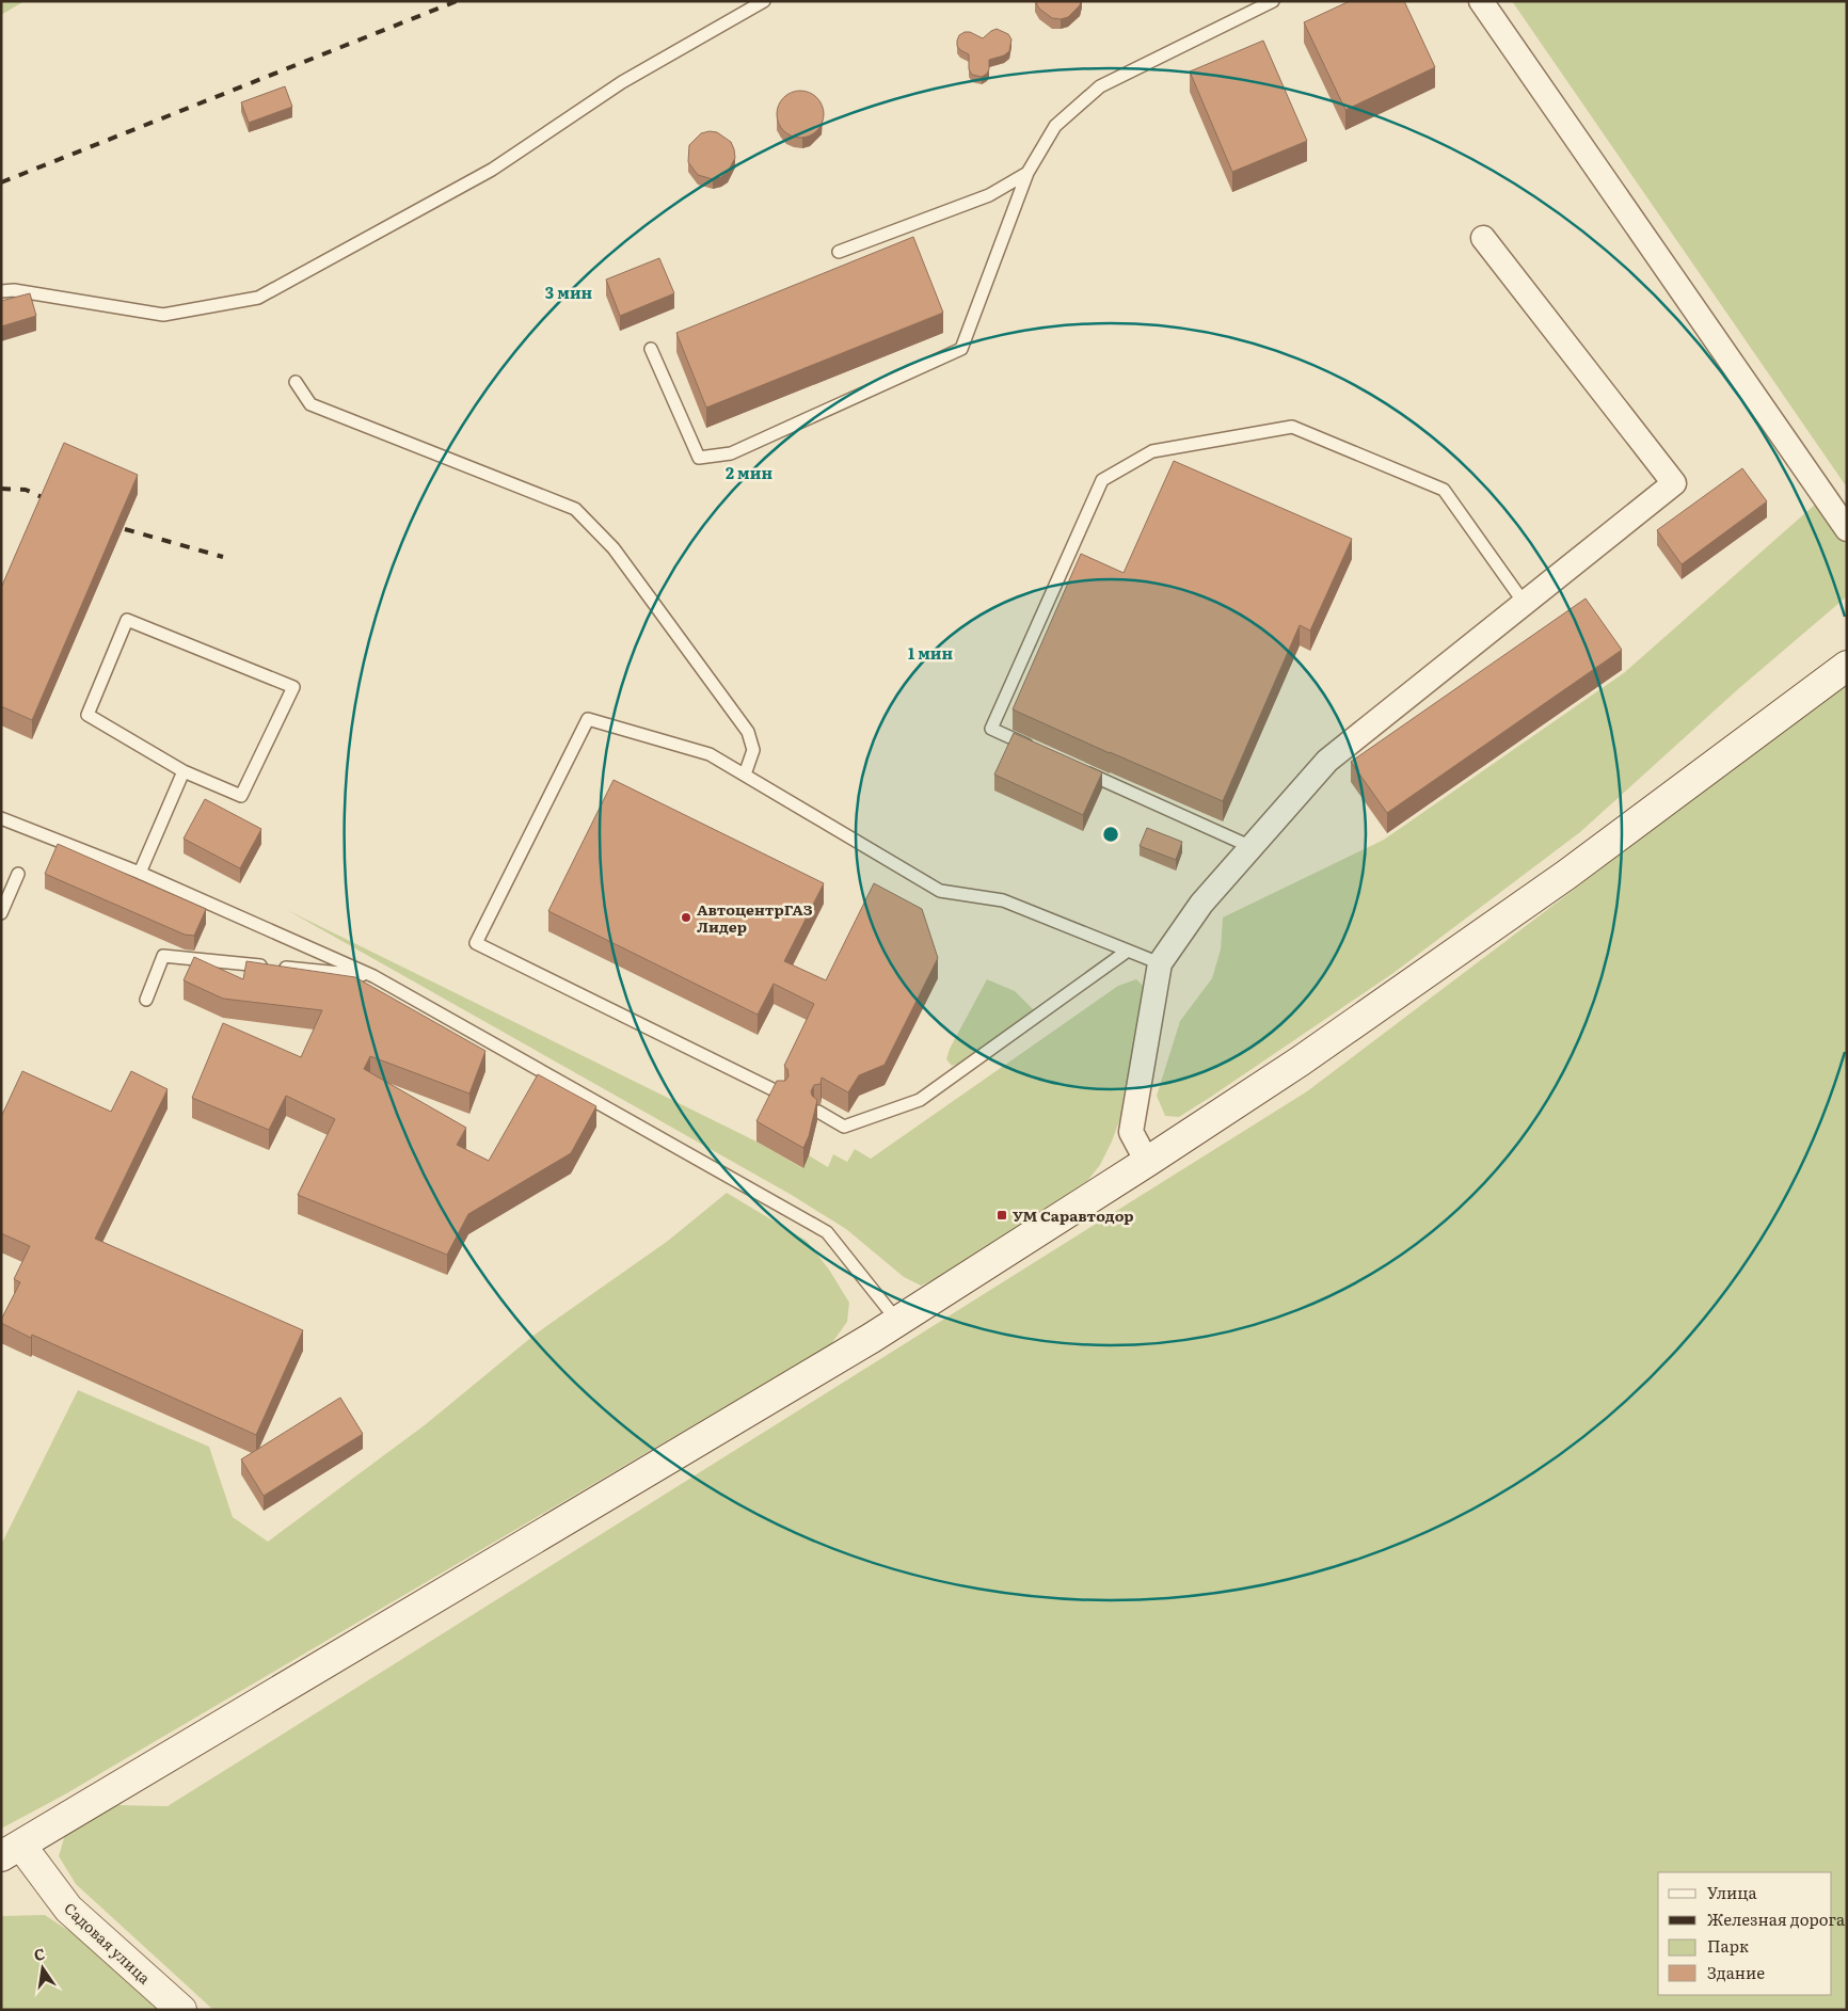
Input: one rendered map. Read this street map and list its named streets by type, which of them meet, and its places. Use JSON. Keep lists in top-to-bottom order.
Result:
{
  "streets": {
    "main road": ["Садовая улица"]
  },
  "places": {
    "other": ["АвтоцентрГАЗ Лидер"],
    "transit": ["УМ Саравтодор"]
  },
  "legend": [
    "Улица",
    "Железная дорога",
    "Парк",
    "Здание"
  ],
  "north": "top",
  "rings": ["3 мин", "2 мин", "1 мин"]
}
